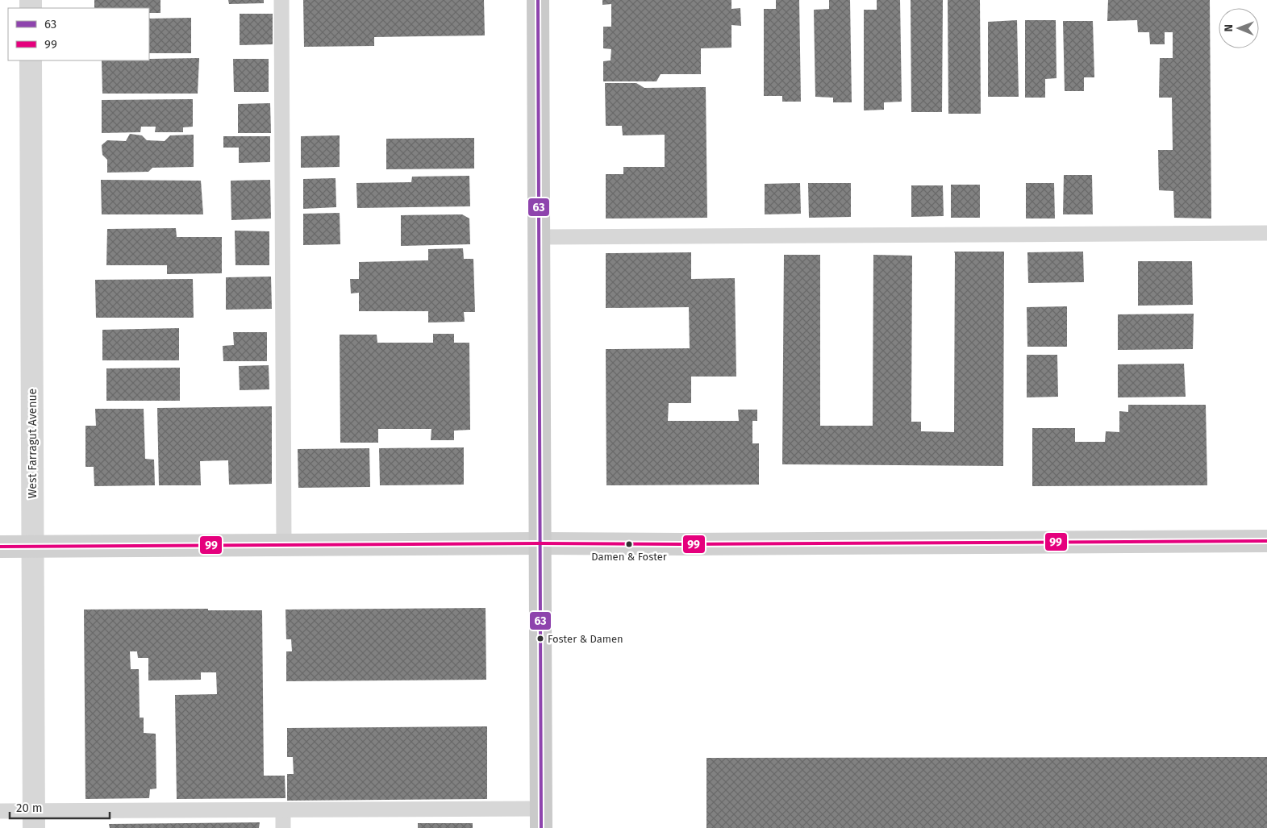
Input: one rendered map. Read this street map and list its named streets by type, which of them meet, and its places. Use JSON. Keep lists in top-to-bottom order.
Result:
{
  "streets": {
    "street": ["West Farragut Avenue"]
  },
  "places": ["Damen & Foster", "Foster & Damen"],
  "lines": ["transit line 63", "transit line 99"],
  "legend": ["63", "99"],
  "scale_bar": "20 m",
  "north": "left"
}
